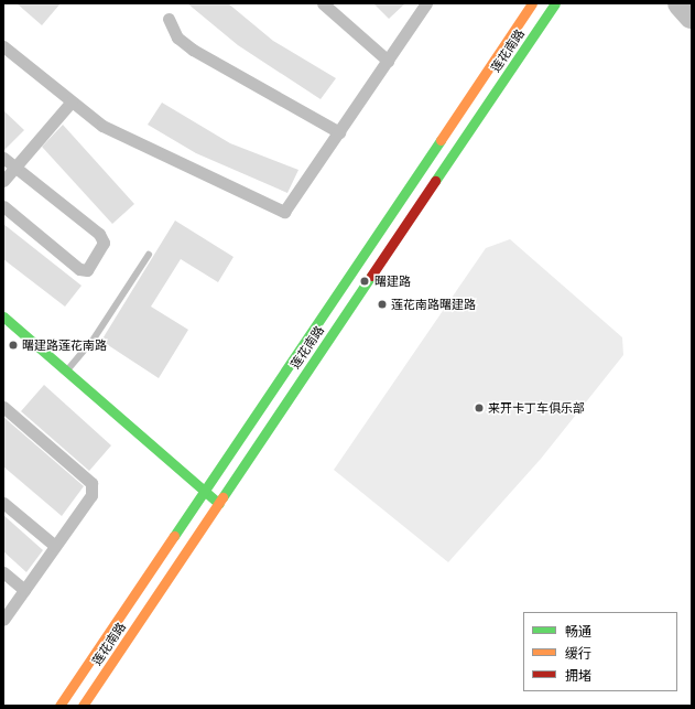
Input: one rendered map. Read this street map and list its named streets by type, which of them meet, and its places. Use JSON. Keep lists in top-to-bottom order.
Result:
{
  "streets": {
    "main road": ["莲花南路"]
  },
  "places": [
    "曙建路",
    "莲花南路曙建路",
    "曙建路莲花南路",
    "来开卡丁车俱乐部"
  ],
  "legend": ["畅通", "缓行", "拥堵"]
}
